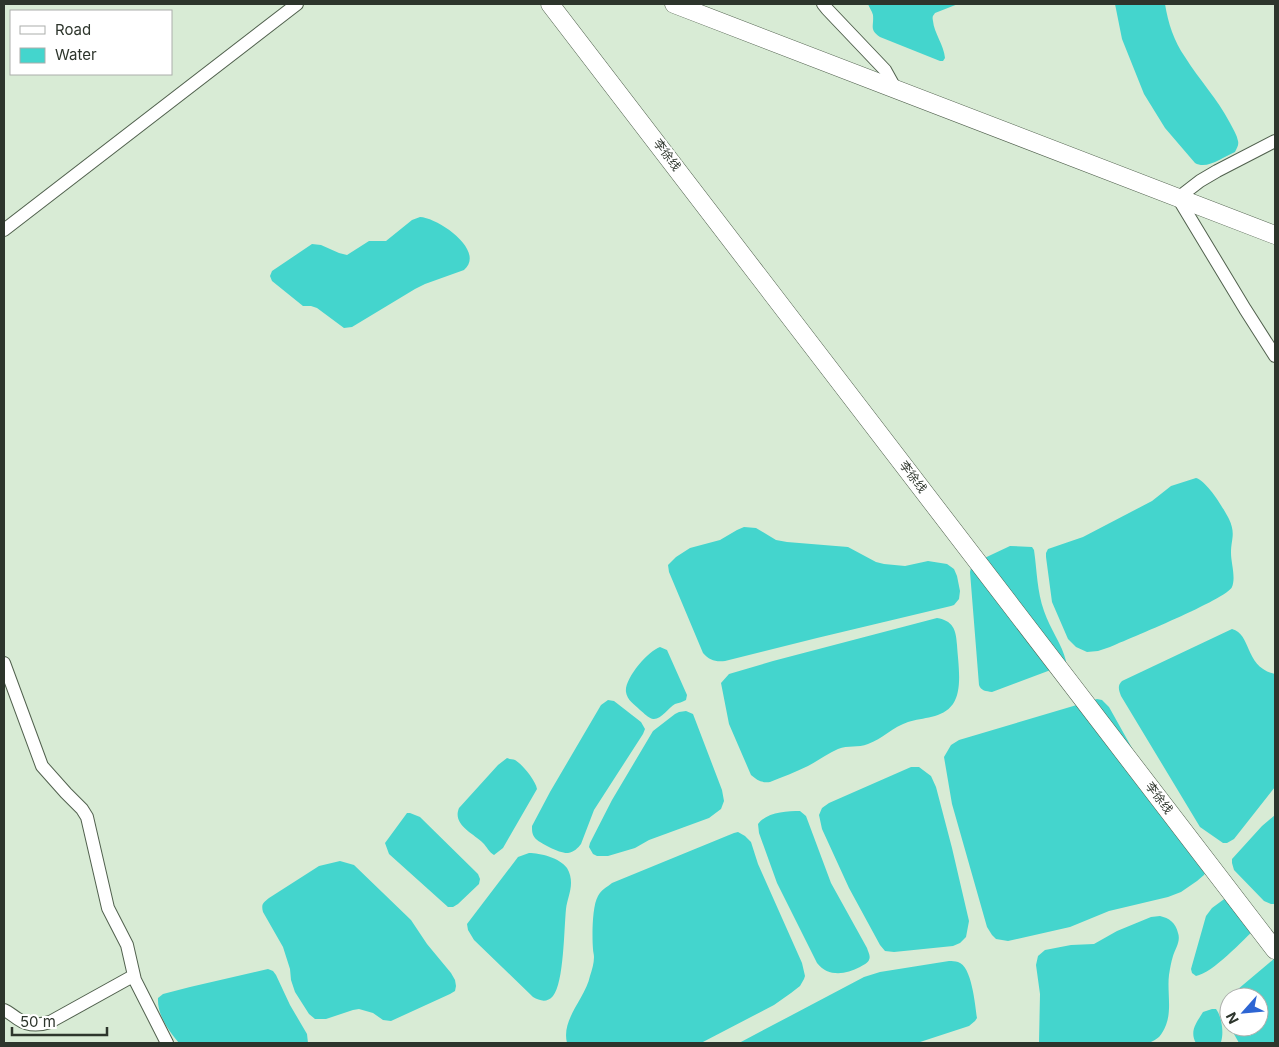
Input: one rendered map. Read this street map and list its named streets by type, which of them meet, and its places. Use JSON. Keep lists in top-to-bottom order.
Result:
{
  "streets": {
    "main road": ["李徐线"]
  },
  "legend": ["Road", "Water"],
  "scale_bar": "50 m",
  "north": "bottom left"
}
